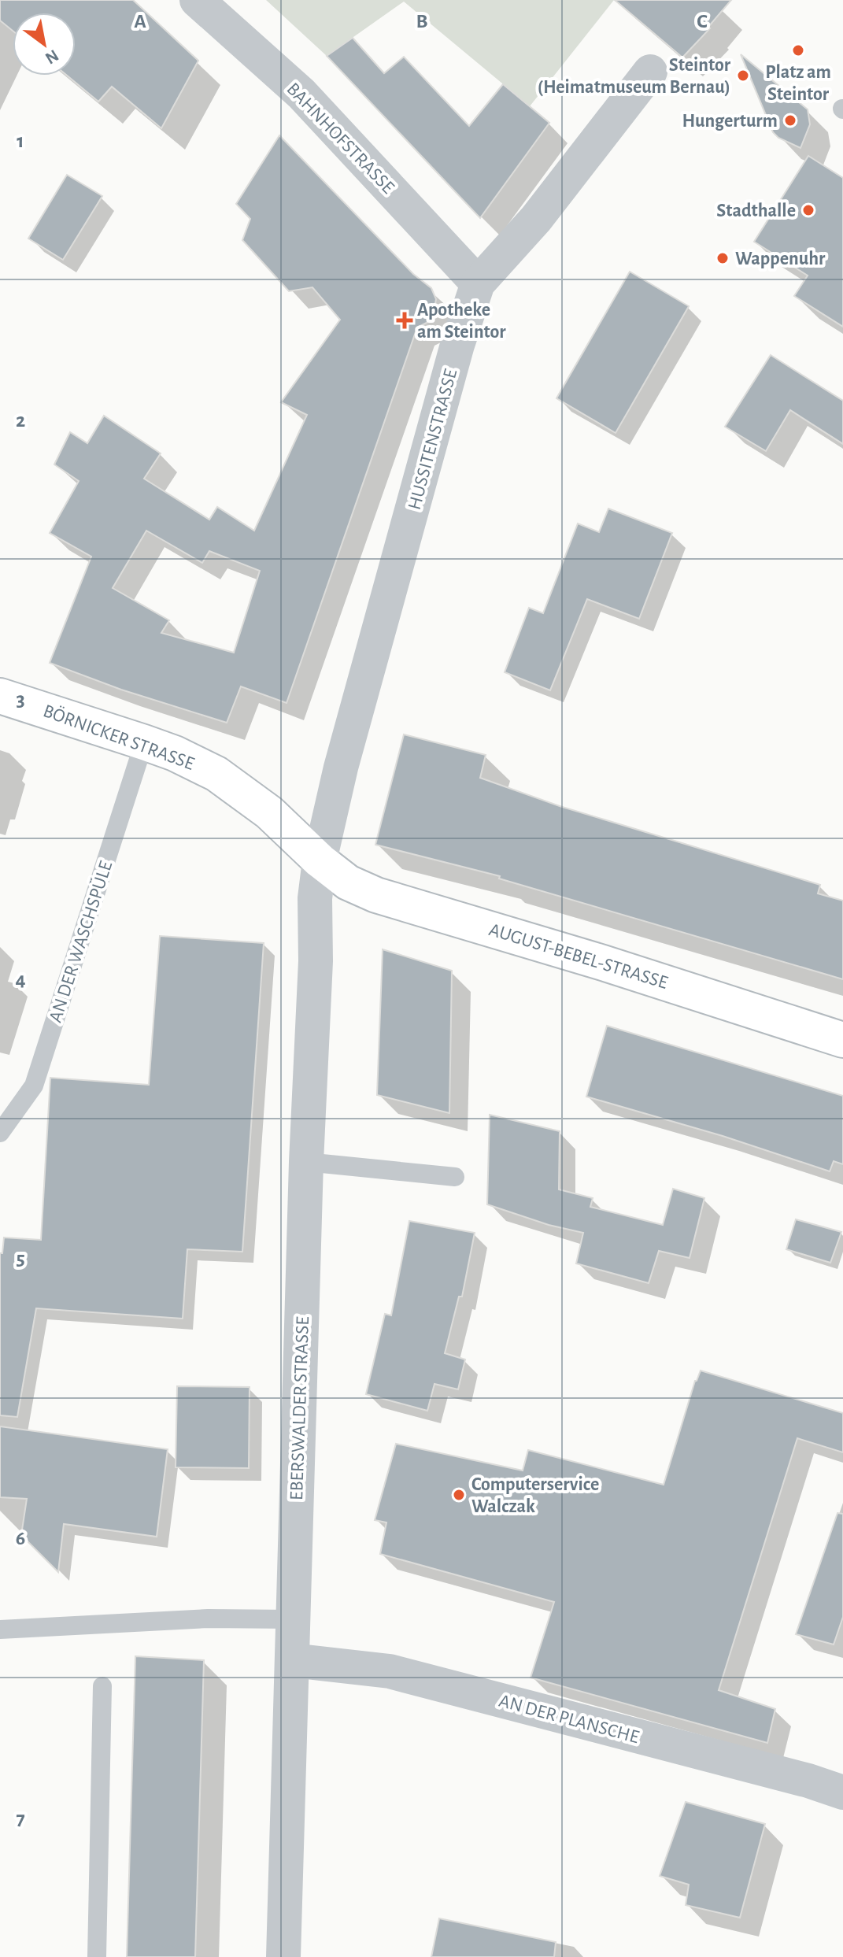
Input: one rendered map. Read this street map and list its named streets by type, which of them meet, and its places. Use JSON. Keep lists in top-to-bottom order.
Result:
{
  "streets": {
    "main road": ["BÖRNICKER STRASSE", "AUGUST-BEBEL-STRASSE"],
    "street": [
      "BAHNHOFSTRASSE",
      "HUSSITENSTRASSE",
      "EBERSWALDER STRASSE",
      "AN DER PLANSCHE"
    ],
    "lane": ["AN DER WASCHSPÜLE"]
  },
  "crossings": [
    ["BAHNHOFSTRASSE", "HUSSITENSTRASSE"],
    ["HUSSITENSTRASSE", "BÖRNICKER STRASSE"],
    ["HUSSITENSTRASSE", "AUGUST-BEBEL-STRASSE"],
    ["HUSSITENSTRASSE", "EBERSWALDER STRASSE"],
    ["BÖRNICKER STRASSE", "AN DER WASCHSPÜLE"],
    ["BÖRNICKER STRASSE", "AUGUST-BEBEL-STRASSE"],
    ["BÖRNICKER STRASSE", "EBERSWALDER STRASSE"],
    ["AUGUST-BEBEL-STRASSE", "EBERSWALDER STRASSE"],
    ["EBERSWALDER STRASSE", "AN DER PLANSCHE"]
  ],
  "places": {
    "other": [
      "Platz am Steintor",
      "Steintor (Heimatmuseum Bernau)",
      "Hungerturm",
      "Stadthalle",
      "Wappenuhr",
      "Computerservice Walczak"
    ],
    "health": ["Apotheke am Steintor"]
  },
  "north": "bottom right",
  "grid": {
    "columns": ["A", "B", "C"],
    "rows": [
      "1",
      "2",
      "3",
      "4",
      "5",
      "6",
      "7"
    ]
  }
}
